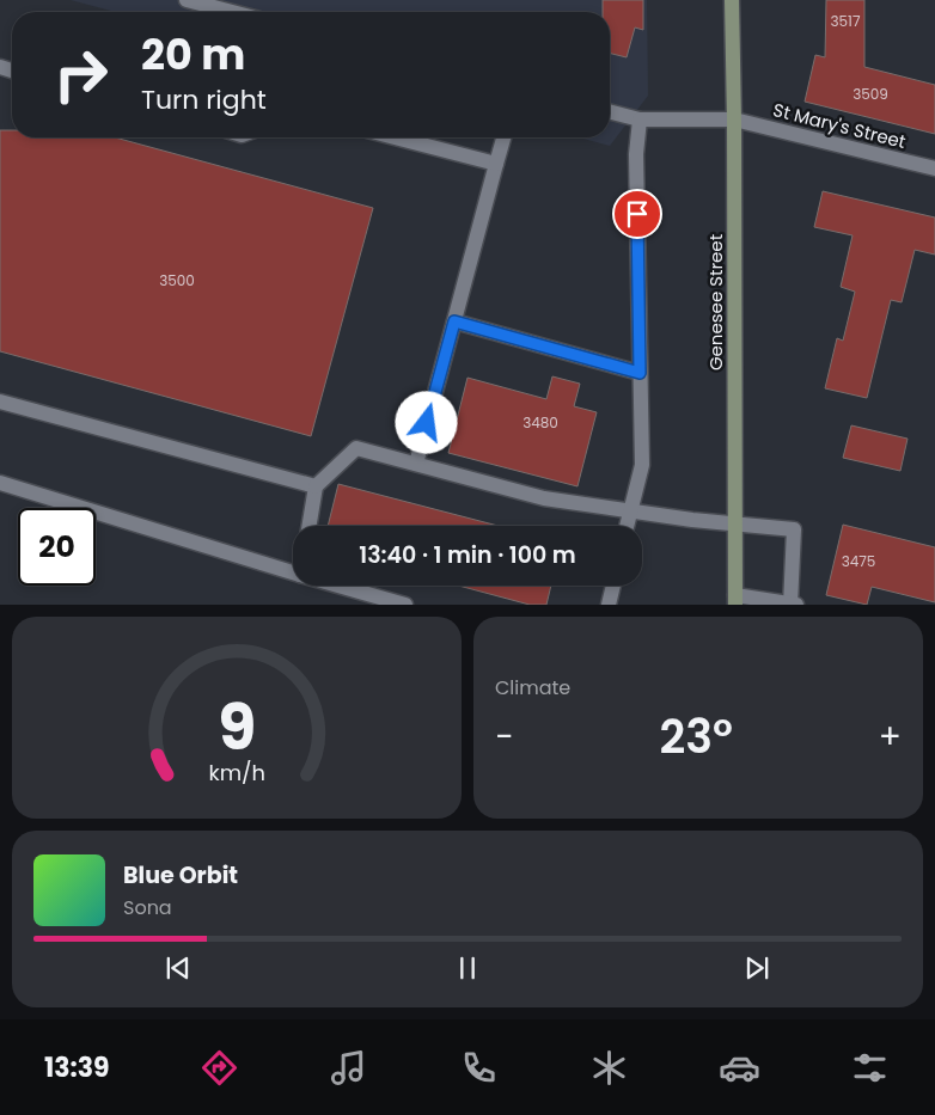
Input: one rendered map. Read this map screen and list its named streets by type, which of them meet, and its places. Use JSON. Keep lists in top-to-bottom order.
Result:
{
  "streets": {
    "main road": ["Genesee Street"],
    "street": ["St Mary's Street"]
  },
  "crossings": [
    ["St Mary's Street", "Genesee Street"]
  ],
  "house_numbers": [
    "3517",
    "3509",
    "3500",
    "3480",
    "3475"
  ],
  "page": {
    "turn": ["20 m", "Turn right"],
    "limit": "20",
    "trip": "13:40 · 1 min · 100 m",
    "tile": "Climate",
    "heat": ["−", "23°", "+"],
    "song": ["Blue Orbit", "Sona"],
    "tabs": "13:39",
    "gauge": ["9", "km/h"]
  }
}
